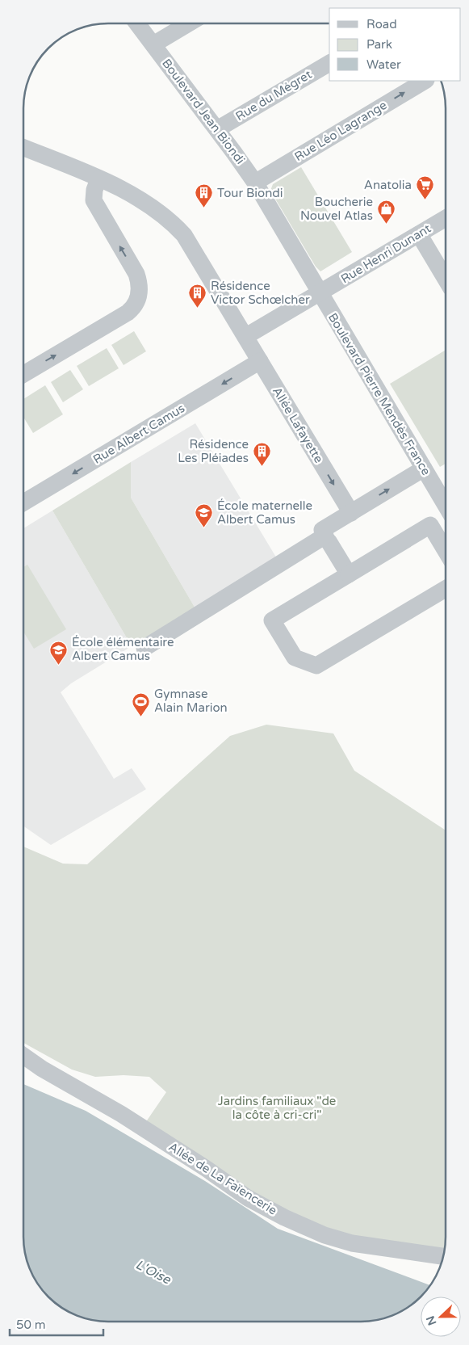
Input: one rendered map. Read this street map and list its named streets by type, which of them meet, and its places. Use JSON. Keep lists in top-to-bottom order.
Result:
{
  "streets": {
    "street": [
      "Rue du Mégret",
      "Boulevard Jean Biondi",
      "Rue Léo Lagrange",
      "Rue Henri Dunant",
      "Boulevard Pierre Mendès France",
      "Allée Lafayette",
      "Rue Albert Camus",
      "Allée de La Faïencerie"
    ]
  },
  "crossings": [
    ["Rue du Mégret", "Boulevard Jean Biondi"],
    ["Boulevard Jean Biondi", "Rue Léo Lagrange"],
    ["Boulevard Jean Biondi", "Boulevard Pierre Mendès France"],
    ["Rue Henri Dunant", "Boulevard Pierre Mendès France"],
    ["Rue Henri Dunant", "Allée Lafayette"],
    ["Allée Lafayette", "Rue Albert Camus"]
  ],
  "one_way": ["Rue Léo Lagrange", "Rue Albert Camus"],
  "water": ["L'Oise"],
  "parks": ["Jardins familiaux \"de la côte à cri-cri\""],
  "places": {
    "supermarket": ["Anatolia"],
    "building": ["Tour Biondi", "Résidence Victor Schœlcher", "Résidence Les Pléiades"],
    "shop": ["Boucherie Nouvel Atlas"],
    "school or university": ["École maternelle Albert Camus", "École élémentaire Albert Camus"],
    "sports": ["Gymnase Alain Marion"]
  },
  "legend": ["Road", "Park", "Water"],
  "scale_bar": "50 m",
  "north": "left"
}
